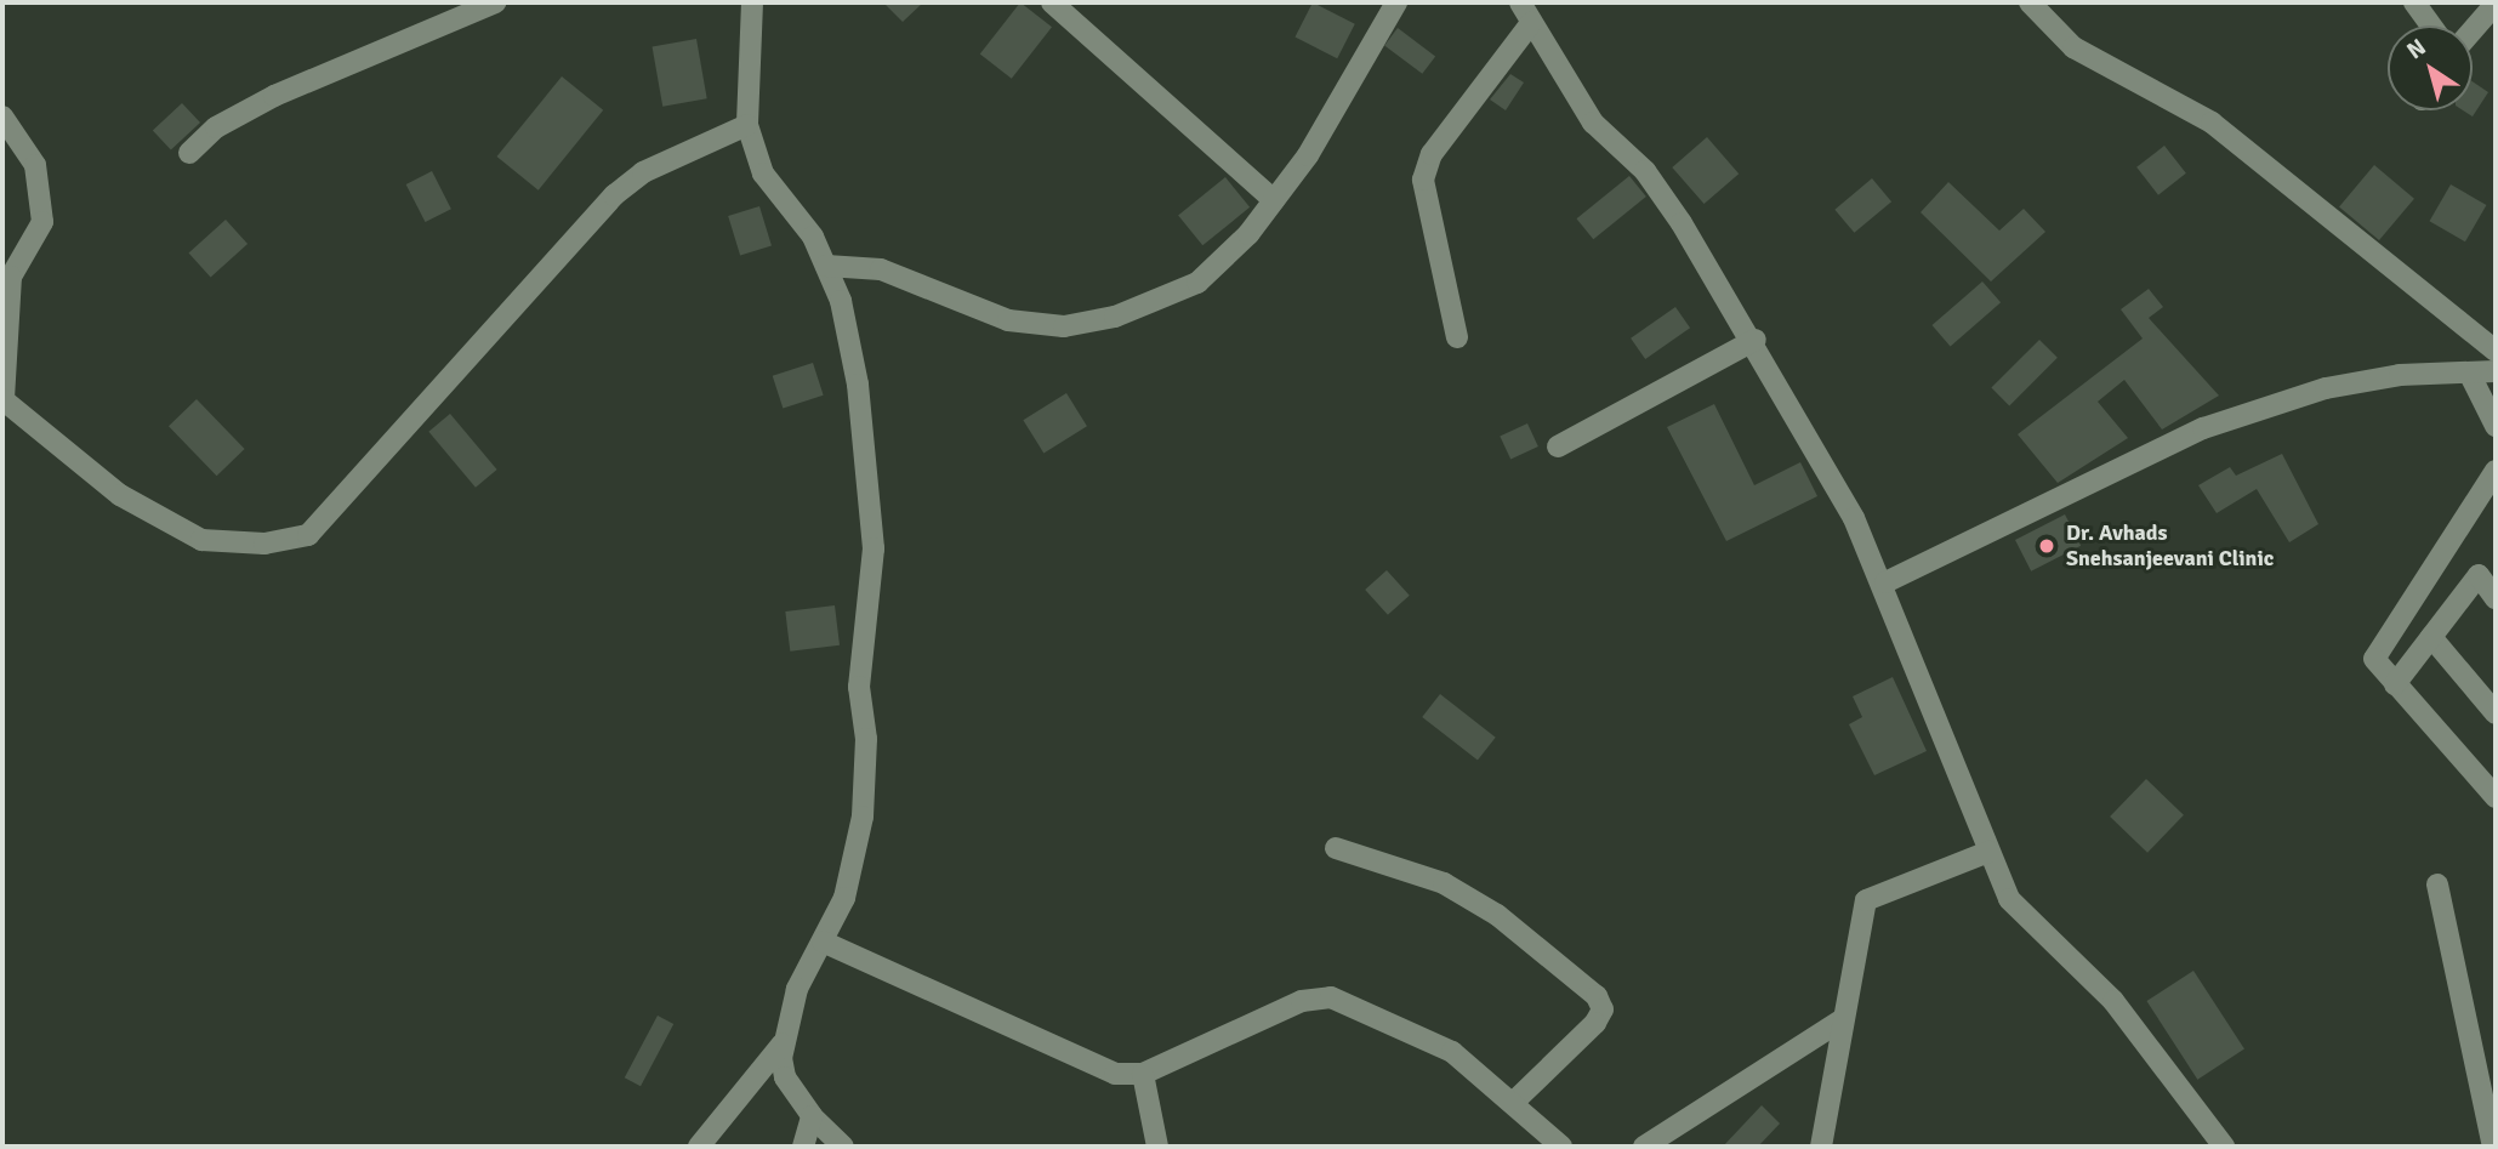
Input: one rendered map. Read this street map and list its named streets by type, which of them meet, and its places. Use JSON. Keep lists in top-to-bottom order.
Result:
{
  "places": ["Dr. Avhads Snehsanjeevani Clinic"],
  "north": "top left"
}
